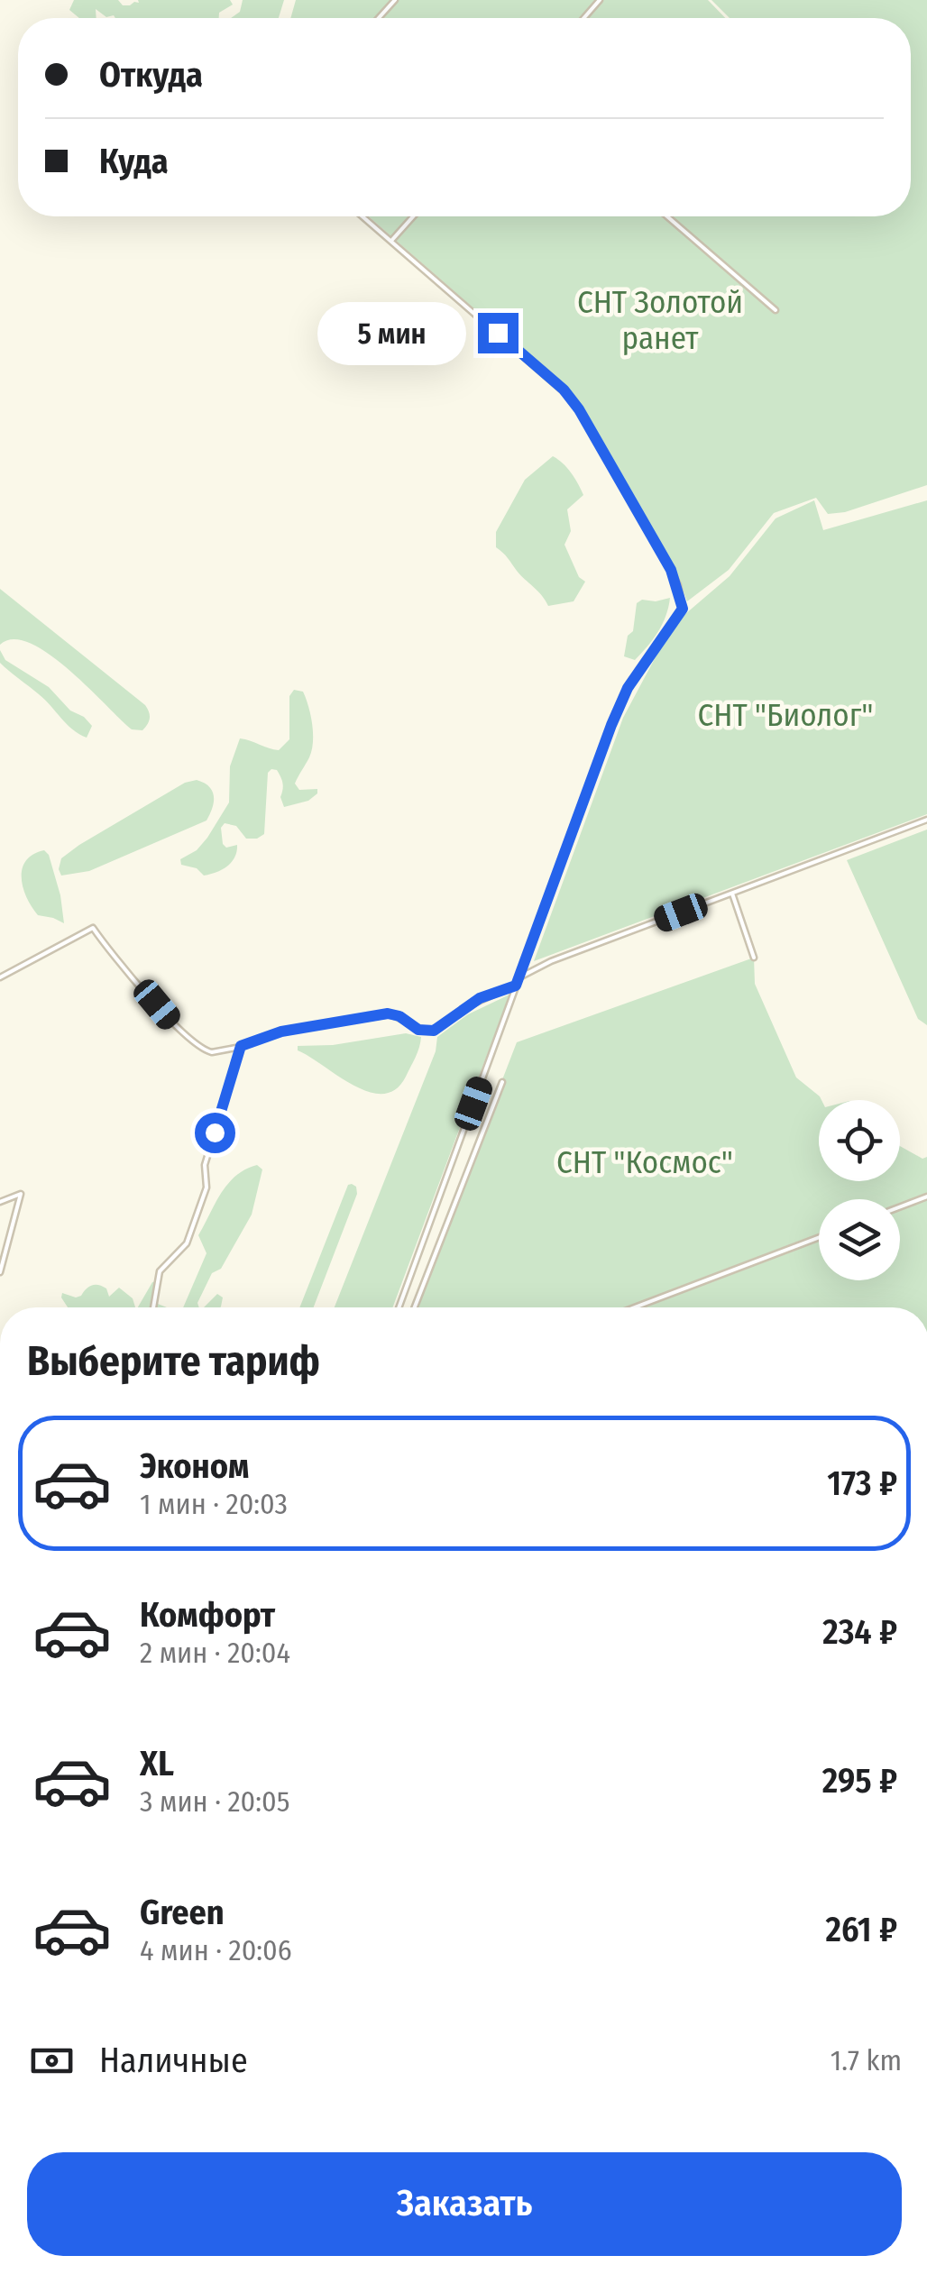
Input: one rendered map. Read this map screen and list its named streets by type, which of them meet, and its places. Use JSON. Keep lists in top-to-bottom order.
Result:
{
  "parks": ["СНТ Золотой ранет", "СНТ \"Биолог\"", "СНТ \"Космос\""],
  "page": {
    "banner": ["Откуда", "Куда"],
    "bubble": "5 мин",
    "heading": "Выберите тариф",
    "list": [
      {
        "name": "Эконом",
        "note": "1 мин · 20:03",
        "value": "173 ₽"
      },
      {
        "name": "Комфорт",
        "note": "2 мин · 20:04",
        "value": "234 ₽"
      },
      {
        "name": "XL",
        "note": "3 мин · 20:05",
        "value": "295 ₽"
      },
      {
        "name": "Green",
        "note": "4 мин · 20:06",
        "value": "261 ₽"
      }
    ],
    "pay": ["Наличные", "1.7 km"],
    "buttons": "Заказать"
  }
}
